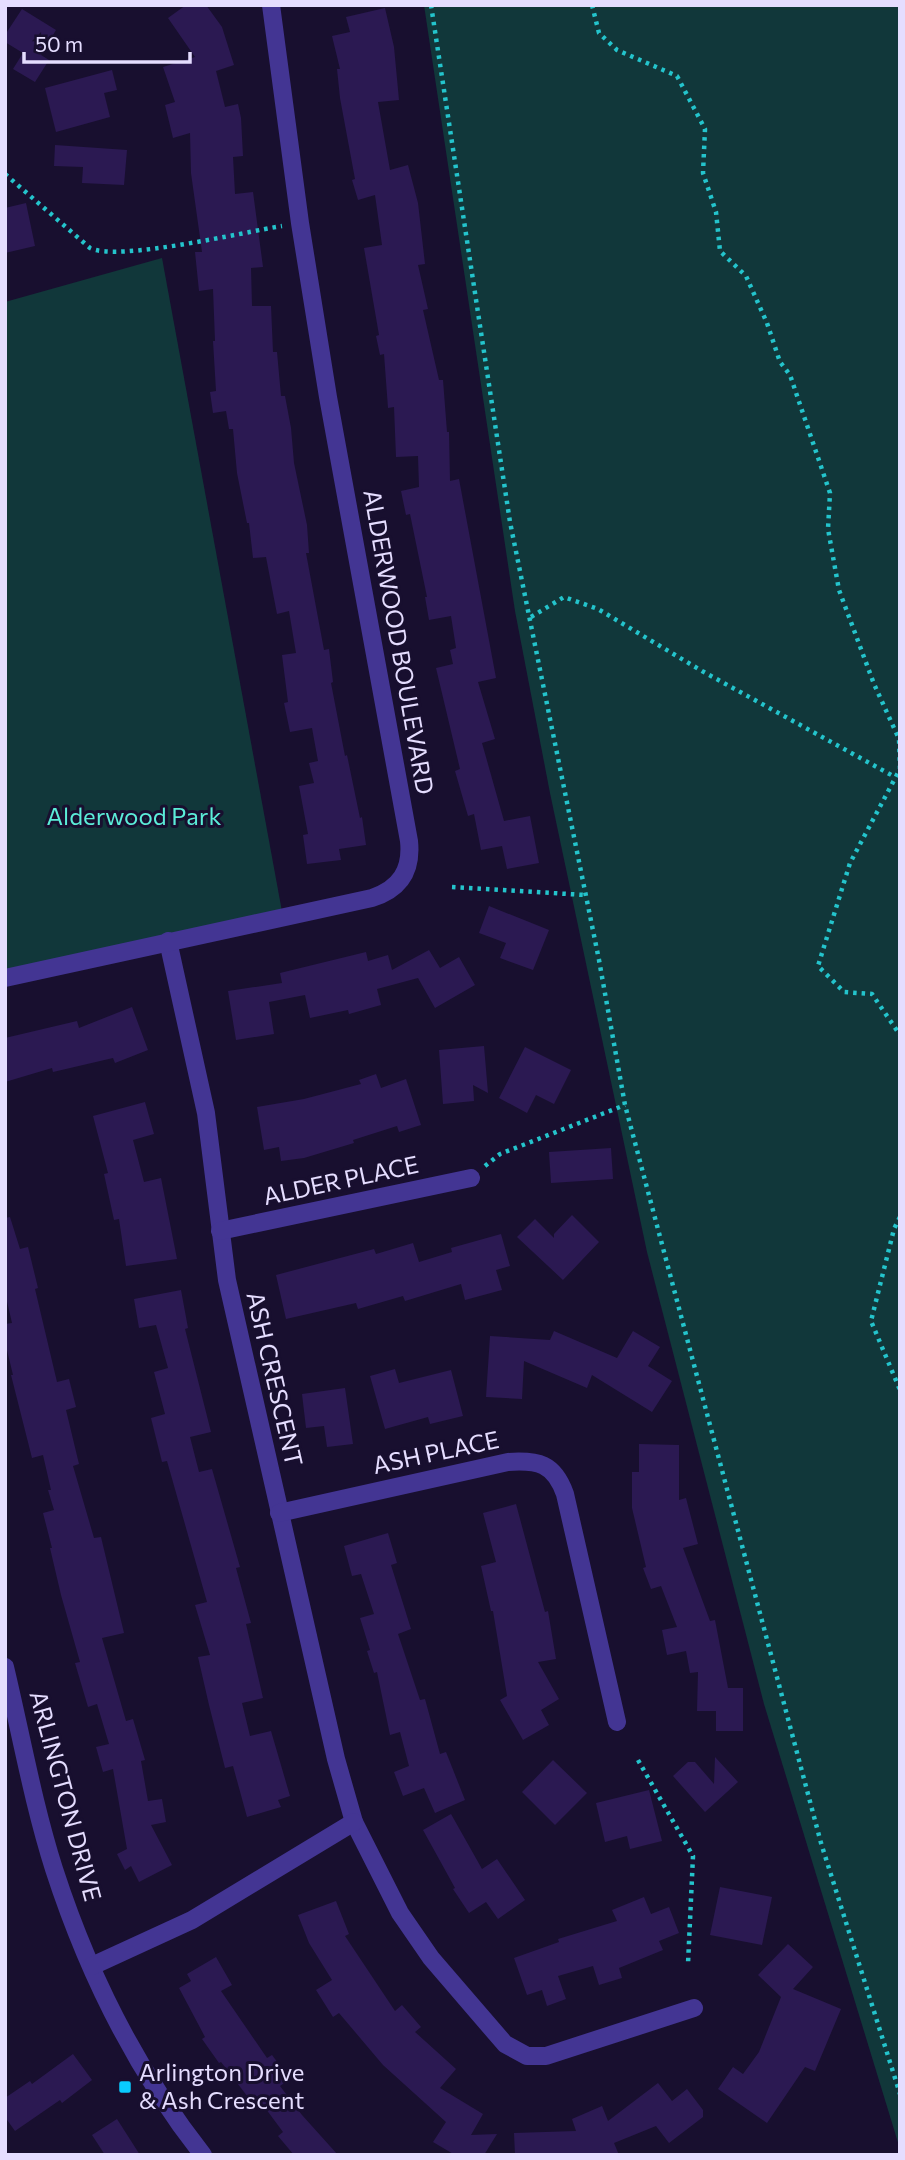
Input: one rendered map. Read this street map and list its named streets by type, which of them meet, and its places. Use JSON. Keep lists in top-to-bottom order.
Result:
{
  "streets": {
    "street": [
      "ALDERWOOD BOULEVARD",
      "ALDER PLACE",
      "ASH CRESCENT",
      "ASH PLACE",
      "ARLINGTON DRIVE"
    ]
  },
  "crossings": [
    ["ALDERWOOD BOULEVARD", "ASH CRESCENT"],
    ["ALDER PLACE", "ASH CRESCENT"],
    ["ASH CRESCENT", "ASH PLACE"]
  ],
  "parks": ["Alderwood Park"],
  "places": {
    "transit": ["Arlington Drive & Ash Crescent"]
  },
  "scale_bar": "50 m"
}
